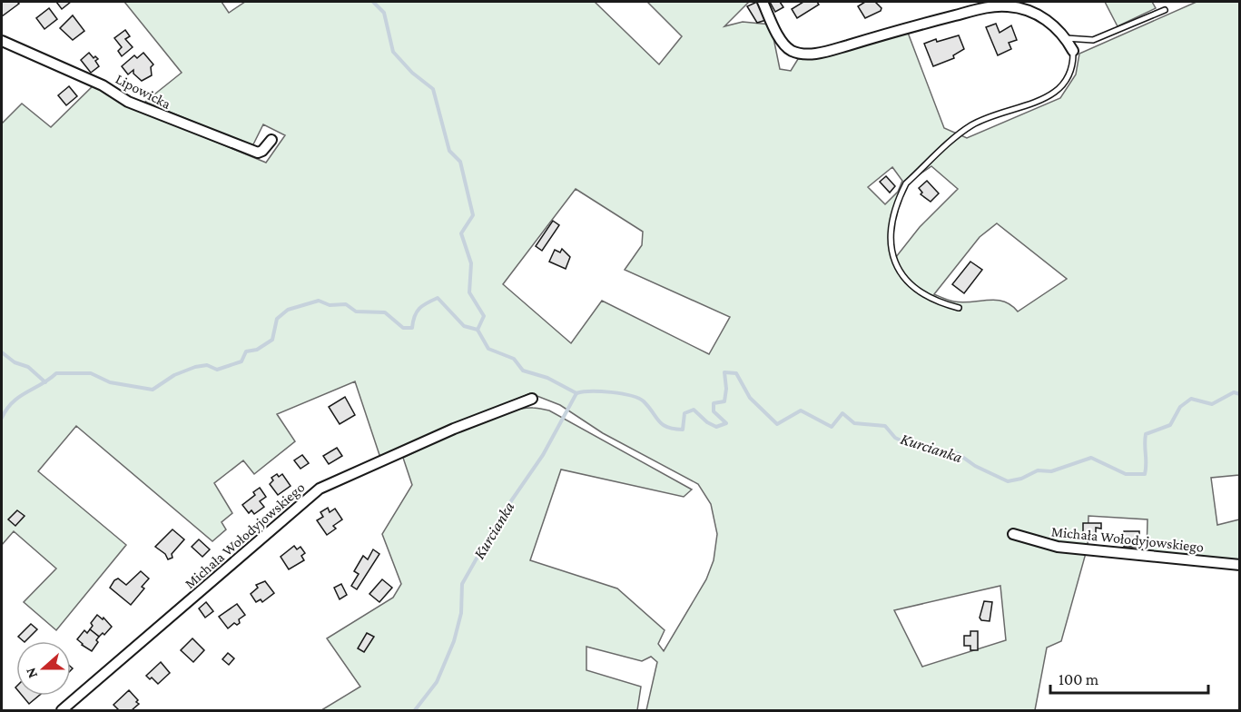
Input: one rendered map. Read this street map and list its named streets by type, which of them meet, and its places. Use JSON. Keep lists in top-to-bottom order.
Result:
{
  "streets": {
    "street": ["Lipowicka", "Michała Wołodyjowskiego"]
  },
  "water": ["Kurcianka"],
  "scale_bar": "100 m",
  "north": "left"
}
